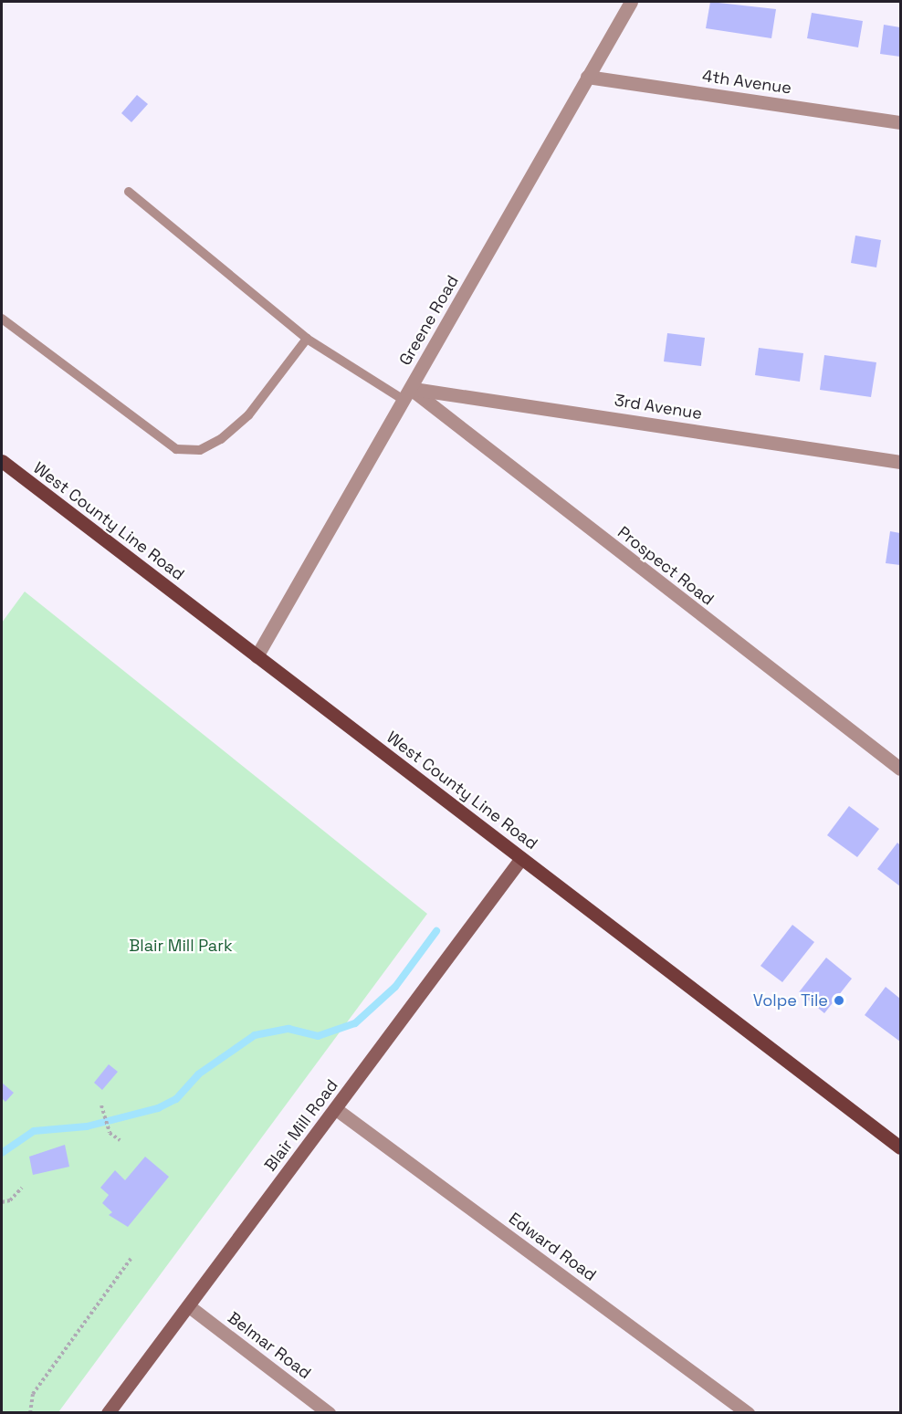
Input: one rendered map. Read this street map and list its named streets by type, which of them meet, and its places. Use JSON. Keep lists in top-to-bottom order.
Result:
{
  "streets": {
    "main road": ["West County Line Road", "Blair Mill Road"],
    "street": [
      "4th Avenue",
      "Greene Road",
      "3rd Avenue",
      "Prospect Road",
      "Edward Road",
      "Belmar Road"
    ]
  },
  "crossings": [
    ["4th Avenue", "Greene Road"],
    ["Greene Road", "3rd Avenue"],
    ["Greene Road", "West County Line Road"],
    ["Greene Road", "Prospect Road"],
    ["3rd Avenue", "Prospect Road"],
    ["West County Line Road", "Blair Mill Road"],
    ["Blair Mill Road", "Edward Road"],
    ["Blair Mill Road", "Belmar Road"]
  ],
  "parks": ["Blair Mill Park"],
  "places": ["Volpe Tile"]
}
